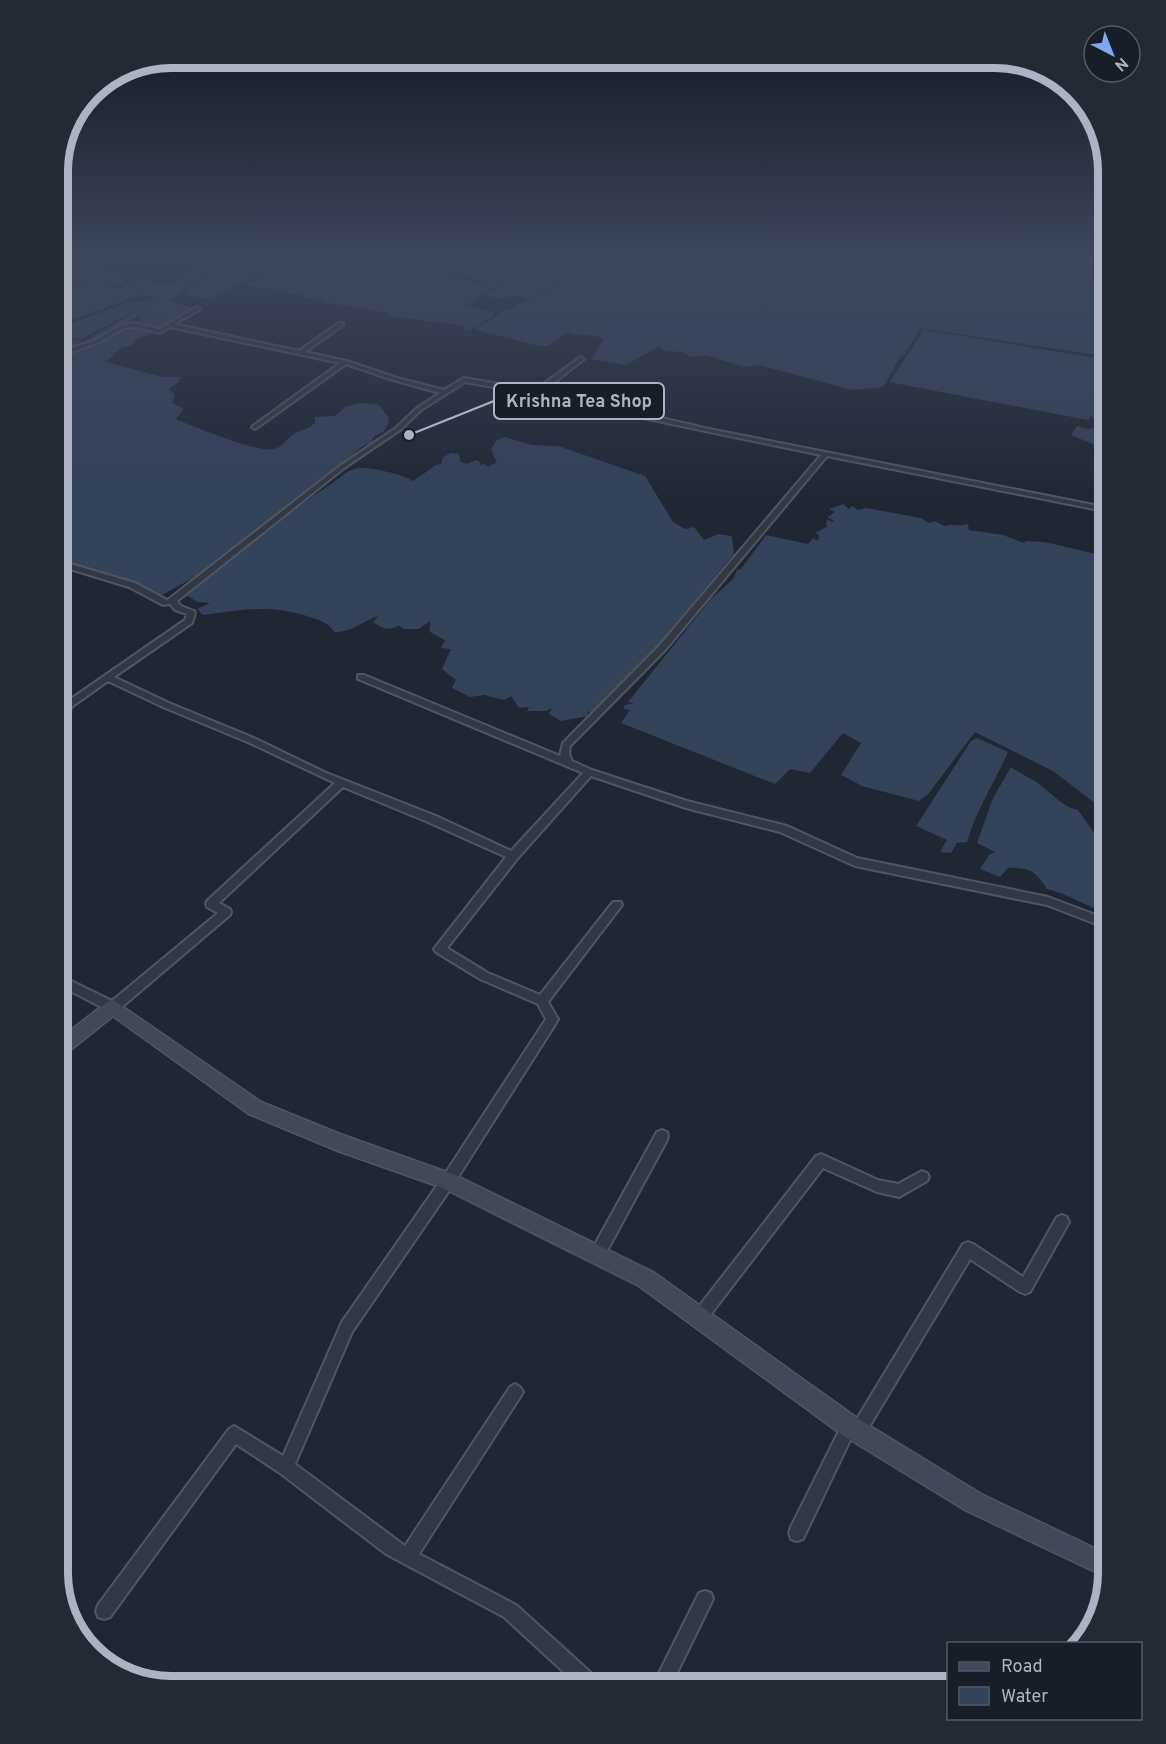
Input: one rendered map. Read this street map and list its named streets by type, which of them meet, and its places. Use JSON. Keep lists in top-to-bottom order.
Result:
{
  "places": ["Krishna Tea Shop"],
  "legend": ["Road", "Water"],
  "north": "bottom right"
}
